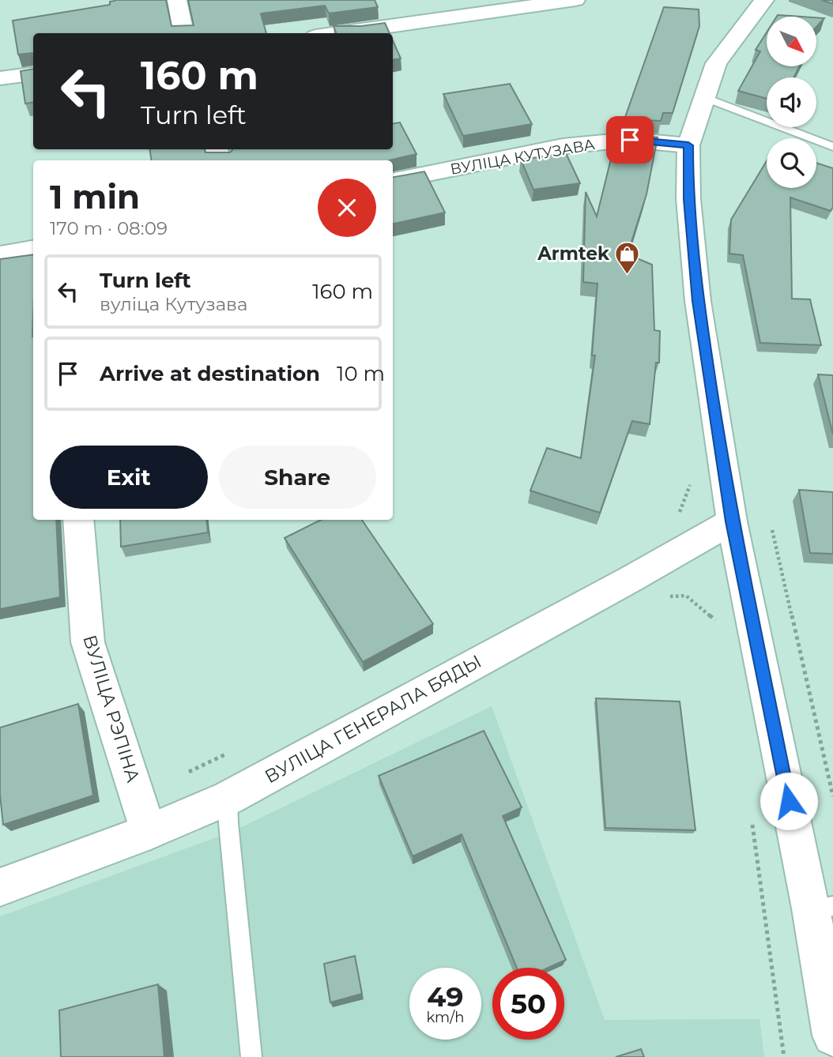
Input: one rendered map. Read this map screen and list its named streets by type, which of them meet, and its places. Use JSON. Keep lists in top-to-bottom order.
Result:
{
  "streets": {
    "street": ["ВУЛІЦА КУТУЗАВА", "ВУЛІЦА РЭПІНА", "ВУЛІЦА ГЕНЕРАЛА БЯДЫ"]
  },
  "crossings": [
    ["ВУЛІЦА РЭПІНА", "ВУЛІЦА ГЕНЕРАЛА БЯДЫ"]
  ],
  "places": {
    "shop": ["Armtek"]
  },
  "north": "bottom right",
  "page": {
    "turn": ["160 m", "Turn left"],
    "heading": ["1 min", "170 m · 08:09"],
    "list": [
      {
        "name": "Turn left",
        "note": "вуліца Кутузава",
        "value": "160 m"
      },
      {
        "name": "Arrive at destination",
        "value": "10 m"
      }
    ],
    "buttons": ["Exit", "Share"],
    "speed": "49 km/h",
    "limit": "50"
  }
}
